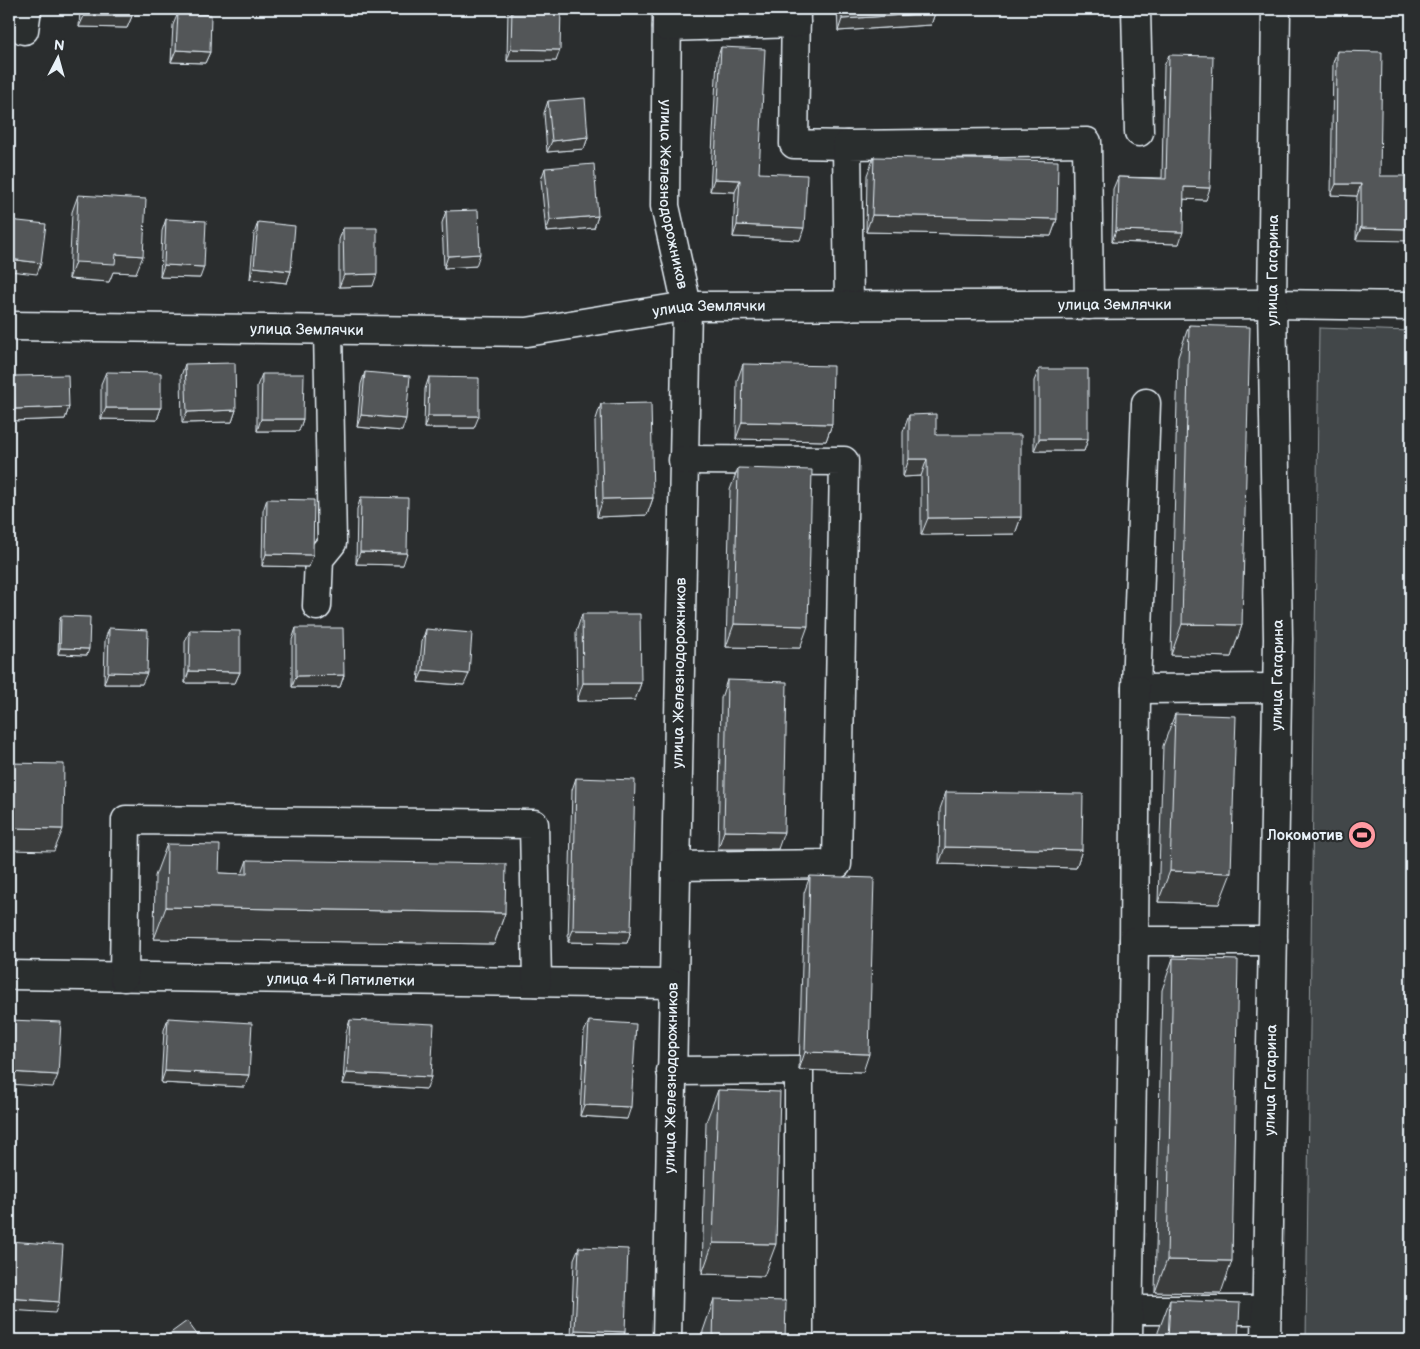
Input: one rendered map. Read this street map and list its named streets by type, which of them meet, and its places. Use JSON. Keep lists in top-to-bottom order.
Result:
{
  "streets": {
    "street": [
      "улица Железнодорожников",
      "улица Гагарина",
      "улица Землячки",
      "улица 4-й Пятилетки"
    ]
  },
  "crossings": [
    ["улица Железнодорожников", "улица Землячки"],
    ["улица Железнодорожников", "улица 4-й Пятилетки"],
    ["улица Гагарина", "улица Землячки"]
  ],
  "places": {
    "sports": ["Локомотив"]
  },
  "north": "top"
}
